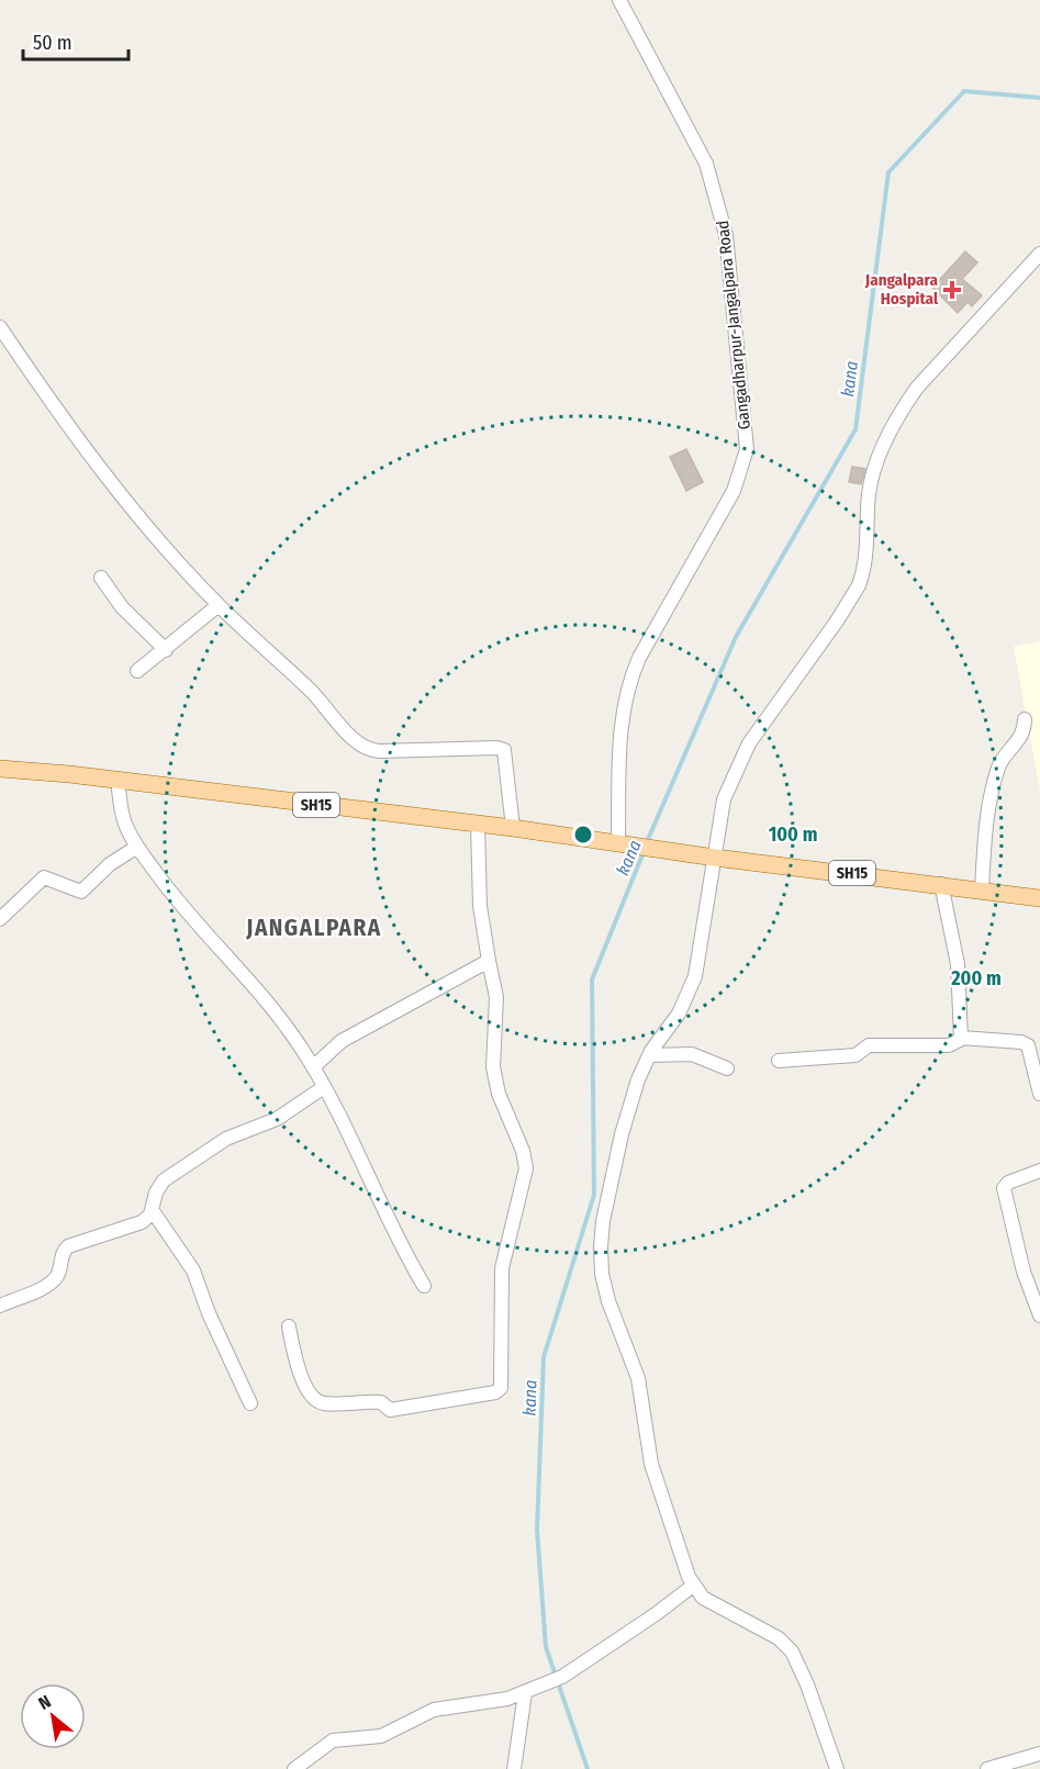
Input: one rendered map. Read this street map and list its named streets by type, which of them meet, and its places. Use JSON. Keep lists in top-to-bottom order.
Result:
{
  "streets": {
    "main road": ["SH15"],
    "street": ["Gangadharpur-Jangalpara Road"]
  },
  "crossings": [
    ["Gangadharpur-Jangalpara Road", "SH15"]
  ],
  "districts": ["JANGALPARA"],
  "water": ["kana"],
  "places": {
    "health": ["Jangalpara Hospital"]
  },
  "scale_bar": "50 m",
  "north": "top left",
  "rings": ["100 m", "200 m"]
}
